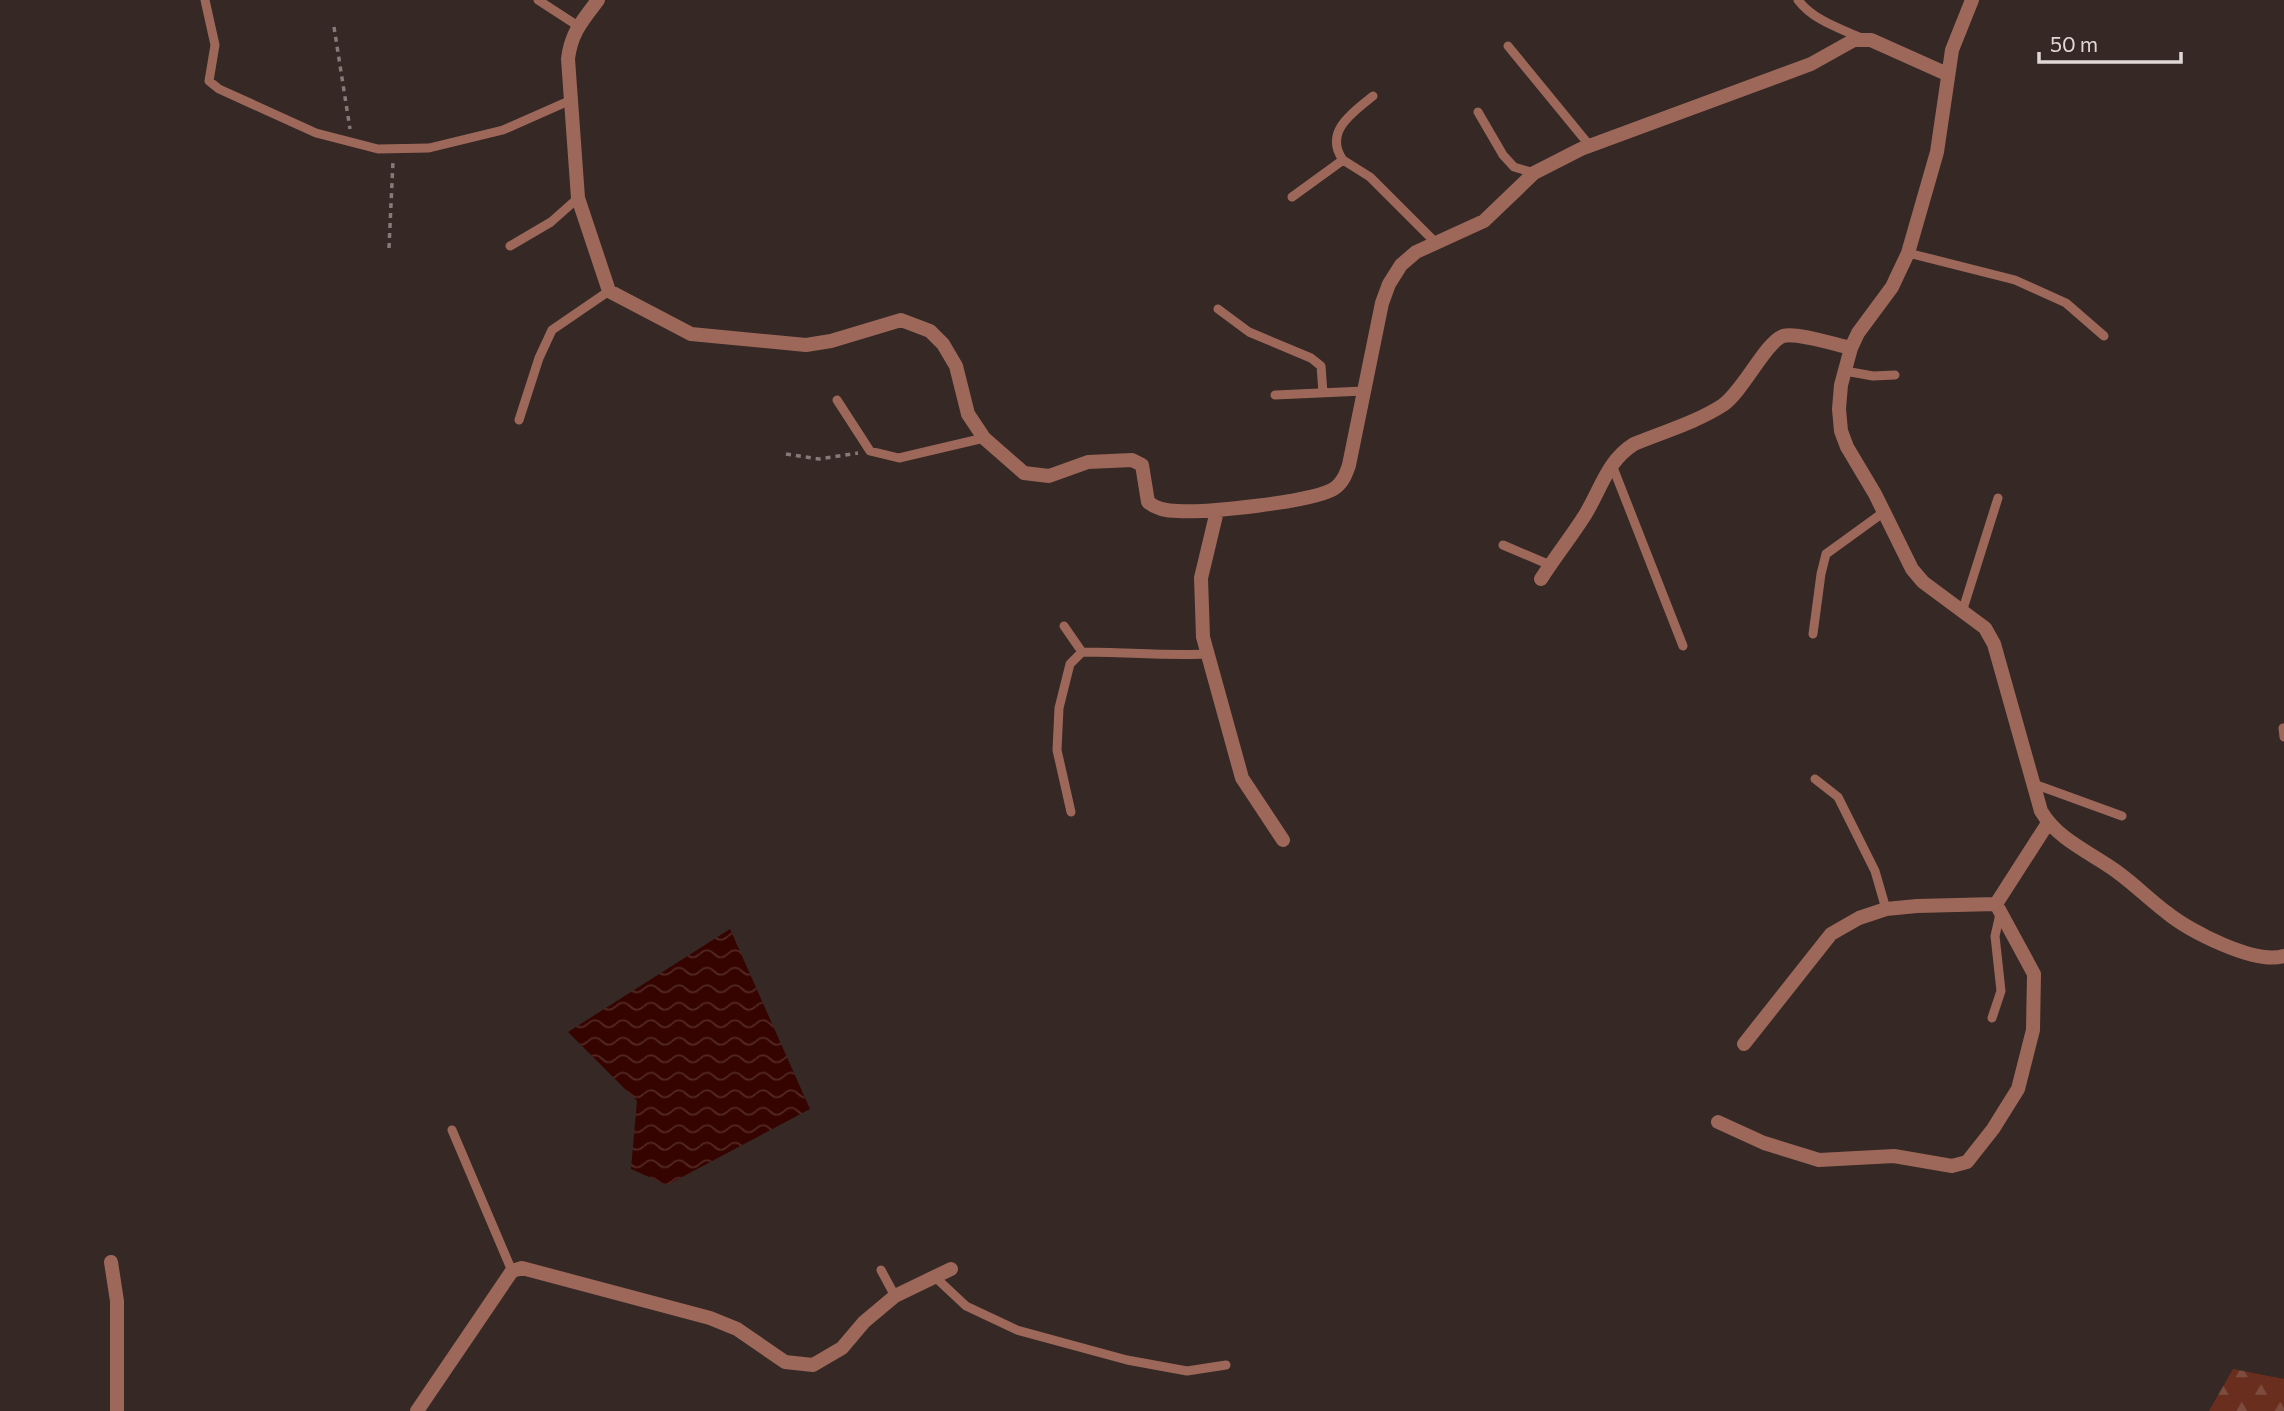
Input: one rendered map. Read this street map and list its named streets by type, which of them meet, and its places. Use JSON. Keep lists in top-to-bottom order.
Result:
{
  "scale_bar": "50 m"
}
